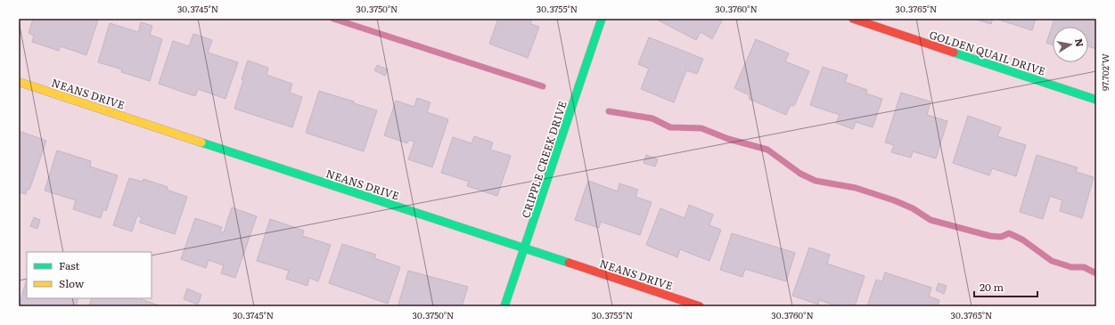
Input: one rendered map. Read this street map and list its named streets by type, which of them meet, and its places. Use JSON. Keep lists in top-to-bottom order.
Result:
{
  "streets": {
    "street": ["GOLDEN QUAIL DRIVE", "NEANS DRIVE", "CRIPPLE CREEK DRIVE"]
  },
  "crossings": [
    ["NEANS DRIVE", "CRIPPLE CREEK DRIVE"]
  ],
  "legend": ["Fast", "Slow"],
  "scale_bar": "20 m",
  "north": "right",
  "coordinates": [
    "30.3745°N",
    "30.3750°N",
    "30.3755°N",
    "30.3760°N",
    "30.3765°N",
    "97.702°W"
  ]
}
